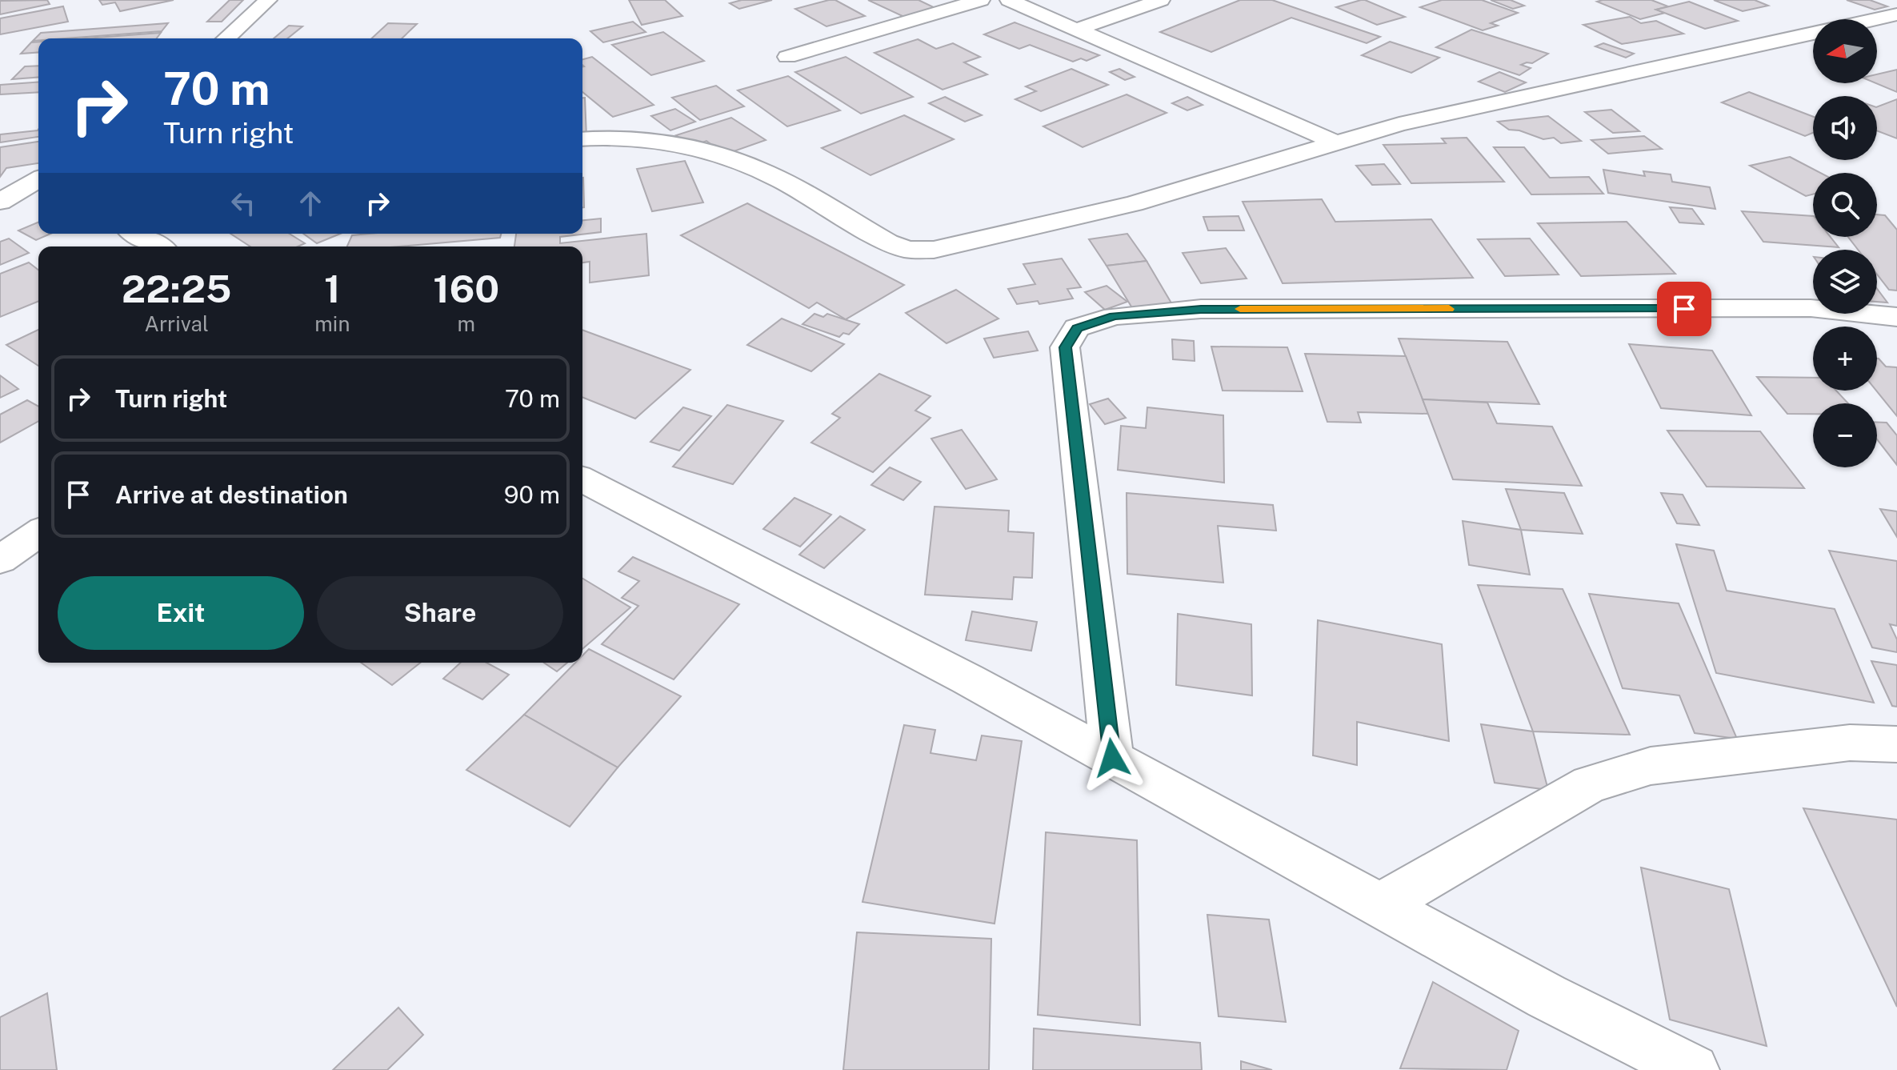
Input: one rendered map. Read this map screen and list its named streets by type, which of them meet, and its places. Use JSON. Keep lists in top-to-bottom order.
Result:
{
  "north": "left",
  "page": {
    "map_buttons": ["+", "−"],
    "turn": ["70 m", "Turn right"],
    "eta": [
      "22:25",
      "Arrival",
      "1",
      "min",
      "160",
      "m"
    ],
    "list": [
      {
        "name": "Turn right",
        "value": "70 m"
      },
      {
        "name": "Arrive at destination",
        "value": "90 m"
      }
    ],
    "buttons": ["Exit", "Share"]
  }
}
